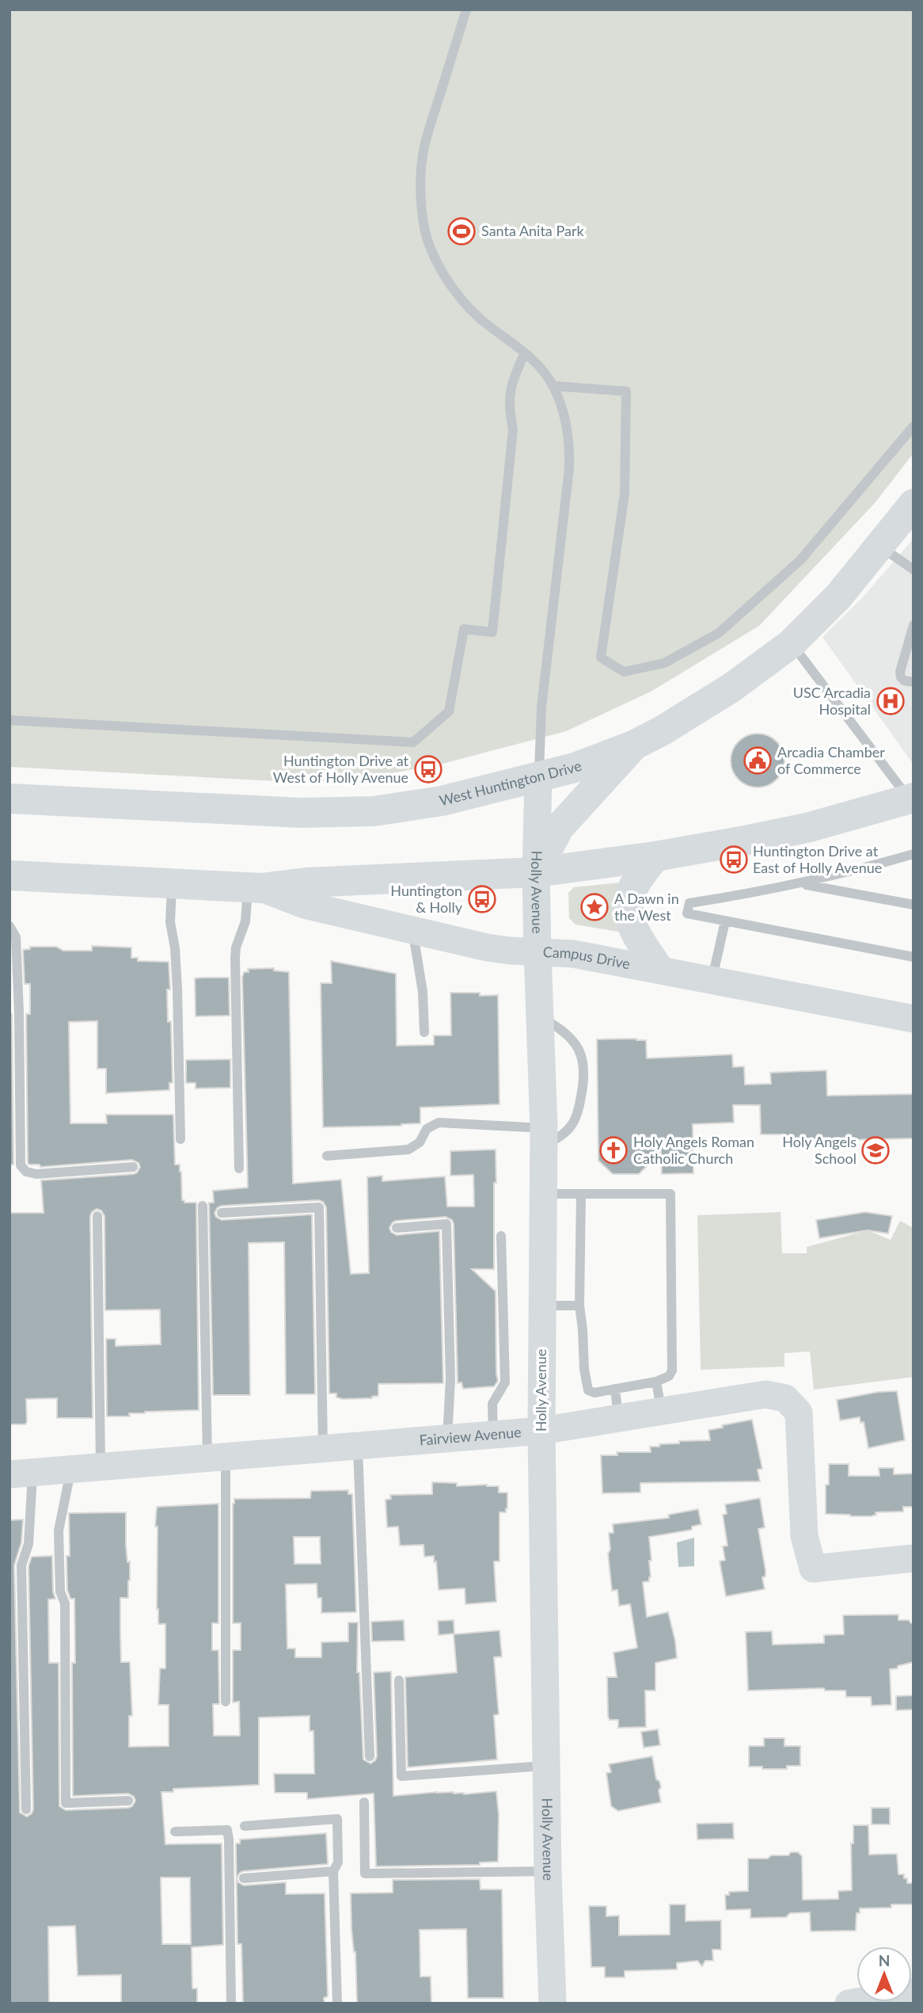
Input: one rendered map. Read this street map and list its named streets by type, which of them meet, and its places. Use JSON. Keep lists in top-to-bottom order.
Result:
{
  "streets": {
    "main road": ["West Huntington Drive"],
    "street": ["Holly Avenue", "Campus Drive", "Fairview Avenue"]
  },
  "crossings": [
    ["West Huntington Drive", "Holly Avenue"],
    ["Holly Avenue", "Campus Drive"],
    ["Holly Avenue", "Fairview Avenue"]
  ],
  "places": {
    "sports": ["Santa Anita Park"],
    "hospital": ["USC Arcadia Hospital"],
    "public building": ["Arcadia Chamber of Commerce"],
    "bus stop": ["Huntington Drive at West of Holly Avenue", "Huntington Drive at East of Holly Avenue", "Huntington & Holly"],
    "place": ["A Dawn in the West"],
    "church": ["Holy Angels Roman Catholic Church"],
    "school or university": ["Holy Angels School"]
  },
  "north": "top"
}
